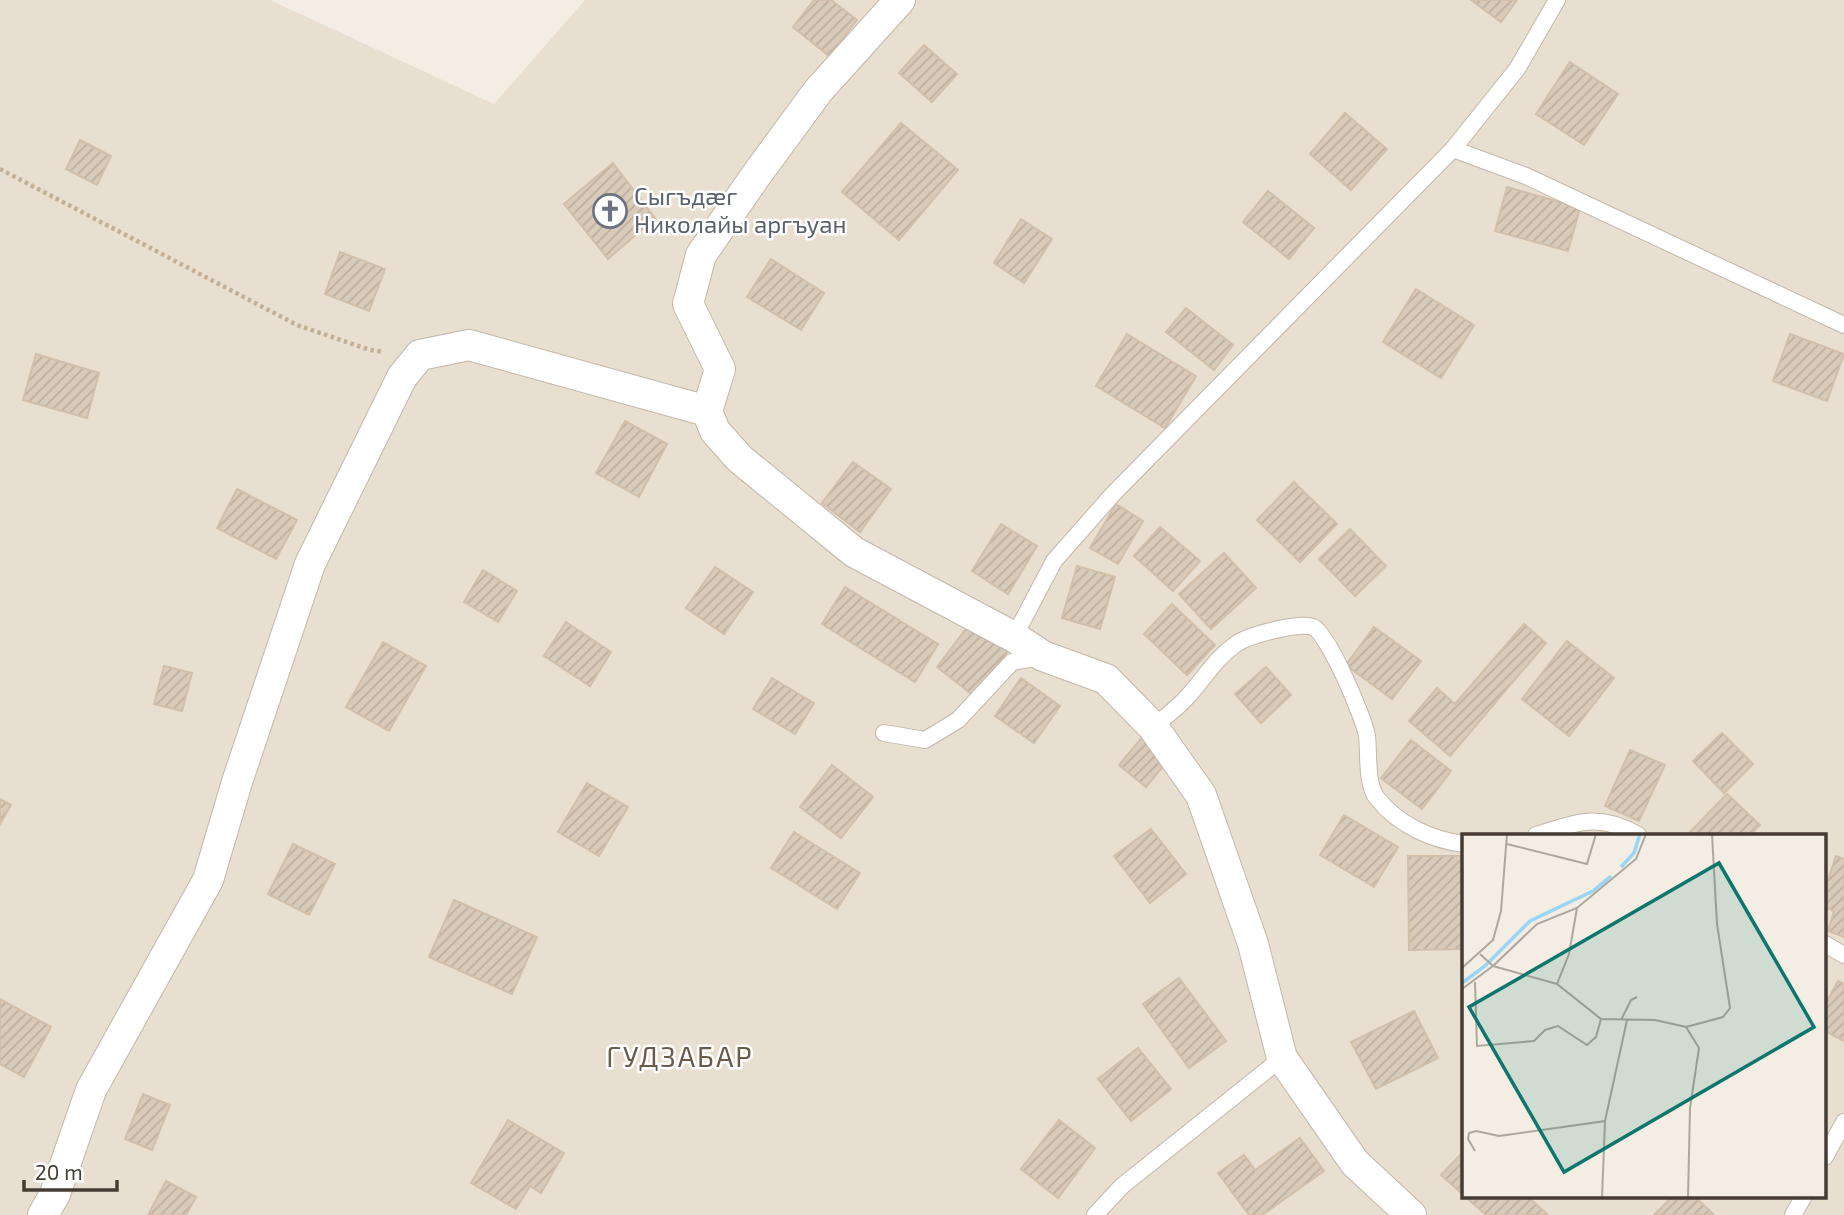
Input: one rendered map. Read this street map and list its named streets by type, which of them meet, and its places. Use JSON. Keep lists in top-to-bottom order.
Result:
{
  "districts": ["ГУДЗАБАР"],
  "places": {
    "church": ["Сыгъдæг Николайы аргъуан"]
  },
  "scale_bar": "20 m"
}
